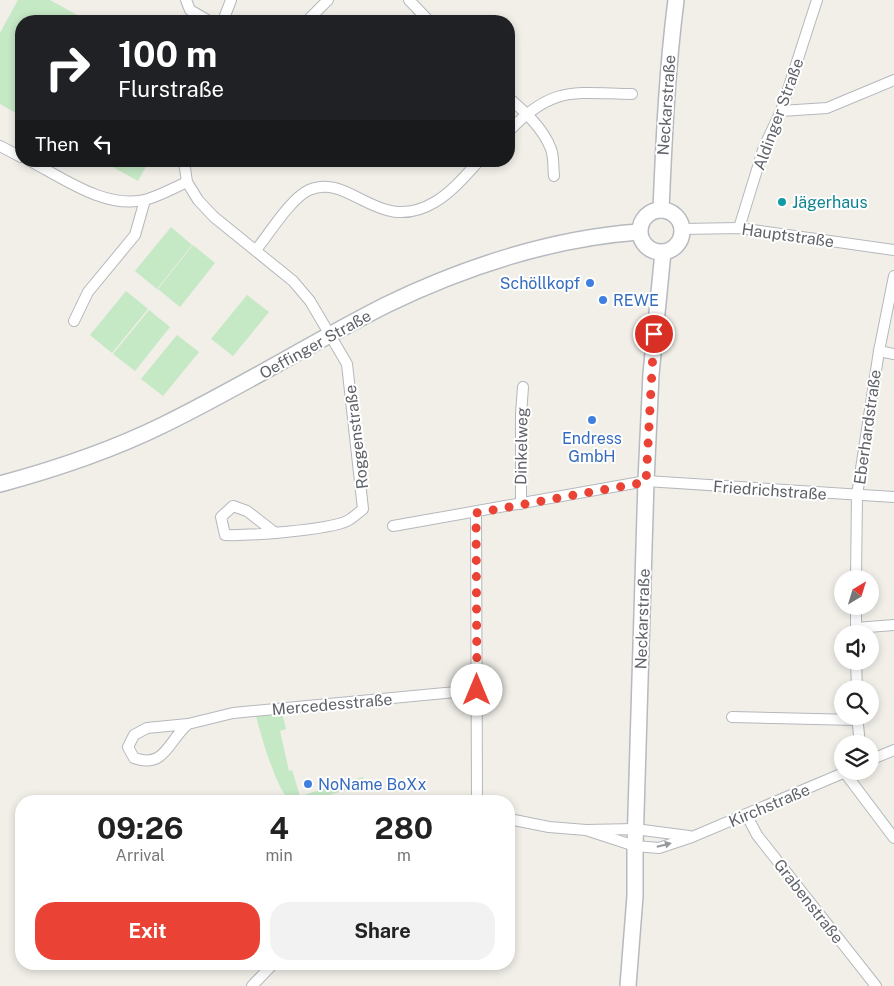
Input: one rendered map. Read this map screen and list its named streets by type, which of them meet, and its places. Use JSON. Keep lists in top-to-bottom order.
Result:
{
  "streets": {
    "main road": ["Neckarstraße", "Oeffinger Straße"],
    "street": [
      "Aldinger Straße",
      "Hauptstraße",
      "Eberhardstraße",
      "Roggenstraße",
      "Dinkelweg",
      "Friedrichstraße",
      "Mercedesstraße",
      "Kirchstraße",
      "Grabenstraße"
    ]
  },
  "crossings": [
    ["Neckarstraße", "Hauptstraße"],
    ["Neckarstraße", "Oeffinger Straße"],
    ["Neckarstraße", "Friedrichstraße"],
    ["Neckarstraße", "Kirchstraße"],
    ["Aldinger Straße", "Hauptstraße"],
    ["Hauptstraße", "Oeffinger Straße"],
    ["Oeffinger Straße", "Roggenstraße"],
    ["Eberhardstraße", "Friedrichstraße"],
    ["Dinkelweg", "Friedrichstraße"],
    ["Kirchstraße", "Grabenstraße"]
  ],
  "places": [
    "Jägerhaus",
    "Schöllkopf",
    "REWE",
    "Endress GmbH",
    "NoName BoXx"
  ],
  "north": "top right",
  "page": {
    "turn": ["100 m", "Flurstraße"],
    "then": "Then",
    "eta": [
      "09:26",
      "Arrival",
      "4",
      "min",
      "280",
      "m"
    ],
    "buttons": ["Exit", "Share"]
  }
}
